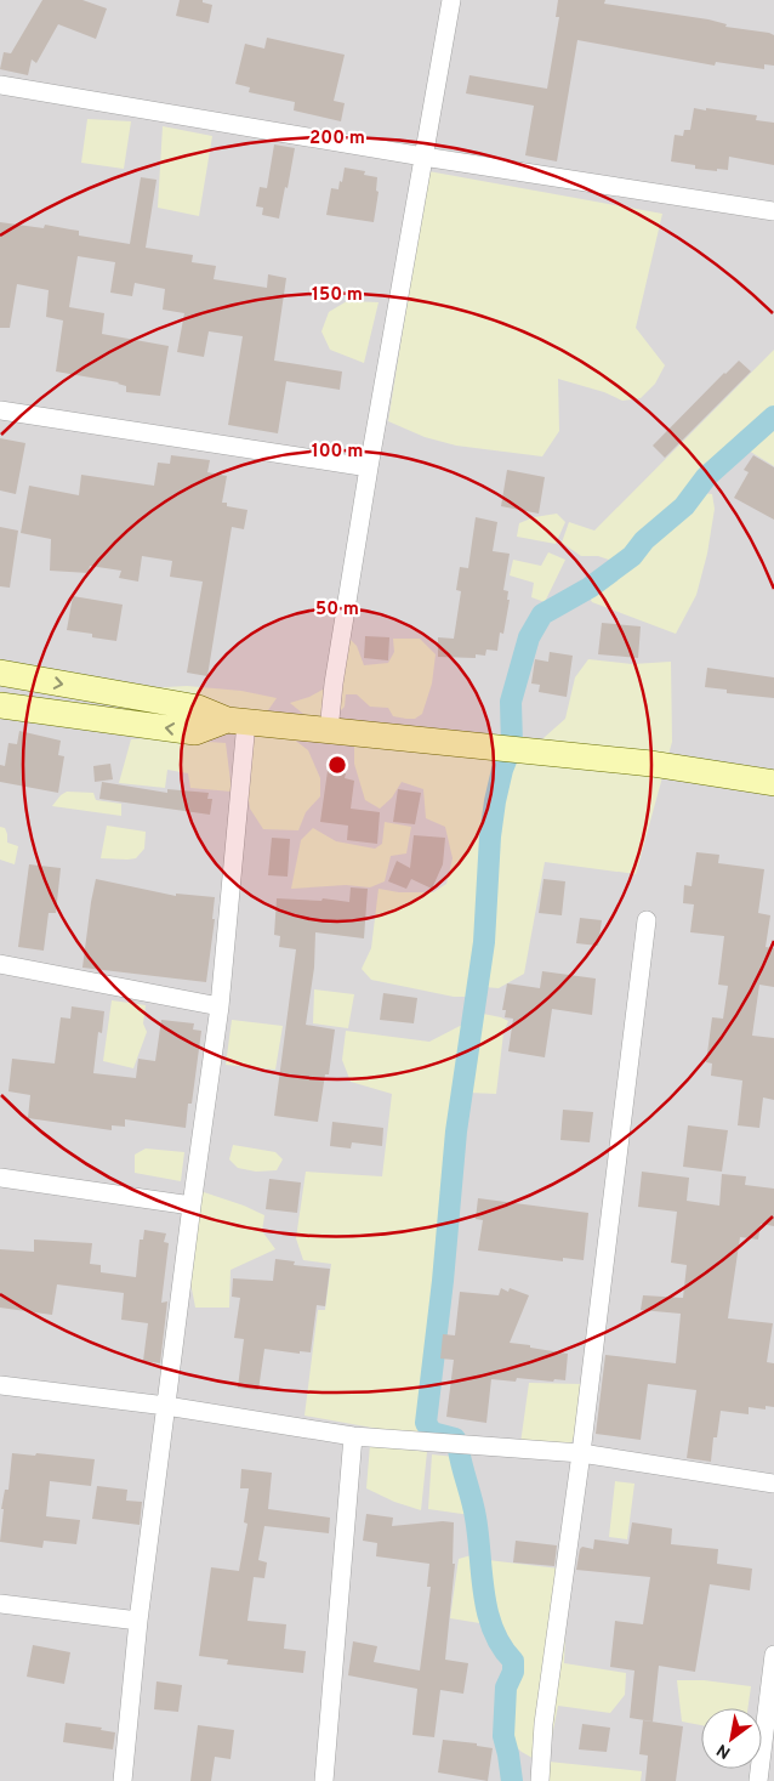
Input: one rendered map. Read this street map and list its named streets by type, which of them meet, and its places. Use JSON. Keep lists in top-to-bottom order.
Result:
{
  "north": "bottom left",
  "rings": [
    "200 m",
    "150 m",
    "100 m",
    "50 m"
  ]
}
